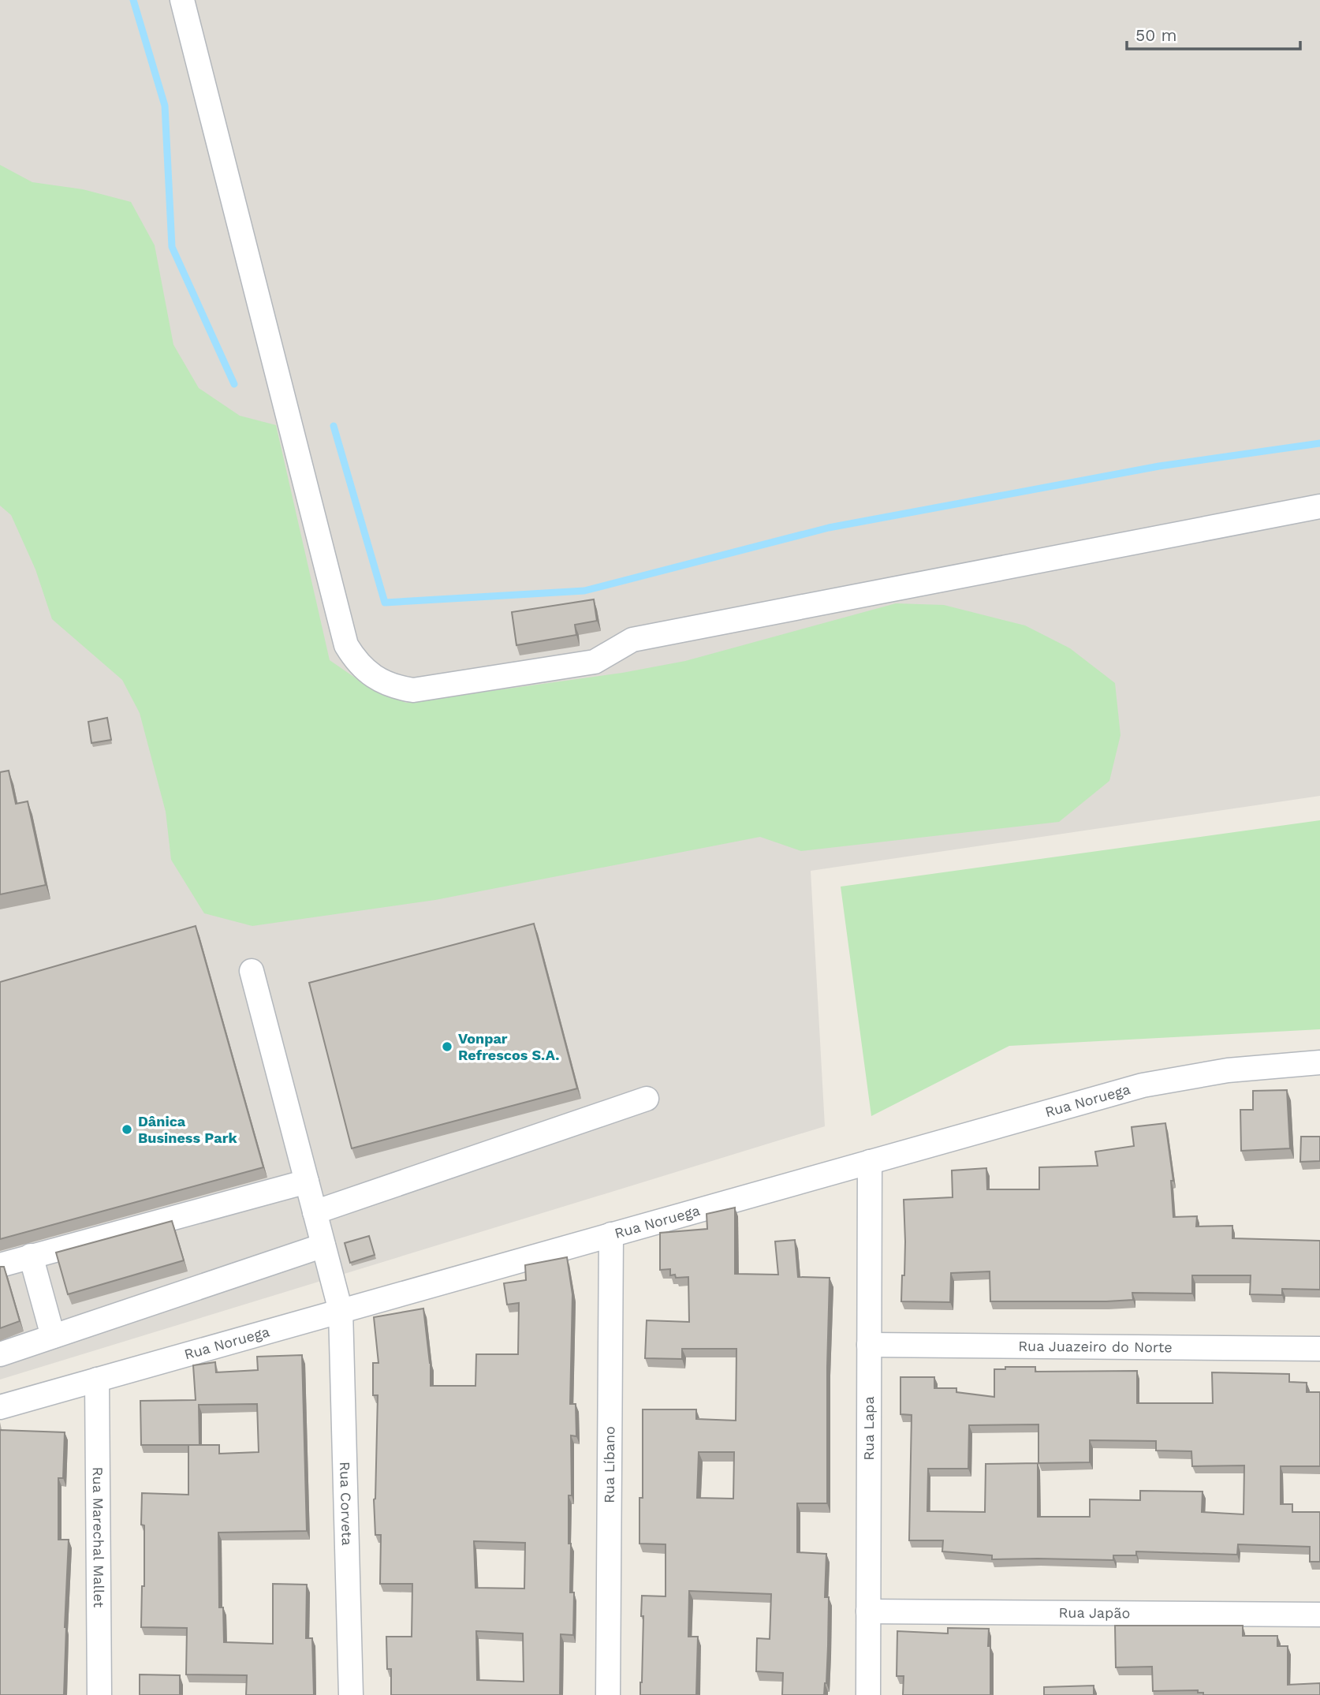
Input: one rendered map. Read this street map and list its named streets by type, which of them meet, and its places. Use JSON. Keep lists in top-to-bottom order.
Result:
{
  "streets": {
    "street": [
      "Rua Noruega",
      "Rua Juazeiro do Norte",
      "Rua Lapa",
      "Rua Líbano",
      "Rua Corveta",
      "Rua Marechal Mallet",
      "Rua Japão"
    ]
  },
  "crossings": [
    ["Rua Noruega", "Rua Lapa"],
    ["Rua Noruega", "Rua Líbano"],
    ["Rua Noruega", "Rua Corveta"],
    ["Rua Noruega", "Rua Marechal Mallet"],
    ["Rua Juazeiro do Norte", "Rua Lapa"],
    ["Rua Lapa", "Rua Japão"]
  ],
  "places": ["Vonpar Refrescos S.A.", "Dânica Business Park"],
  "scale_bar": "50 m"
}
